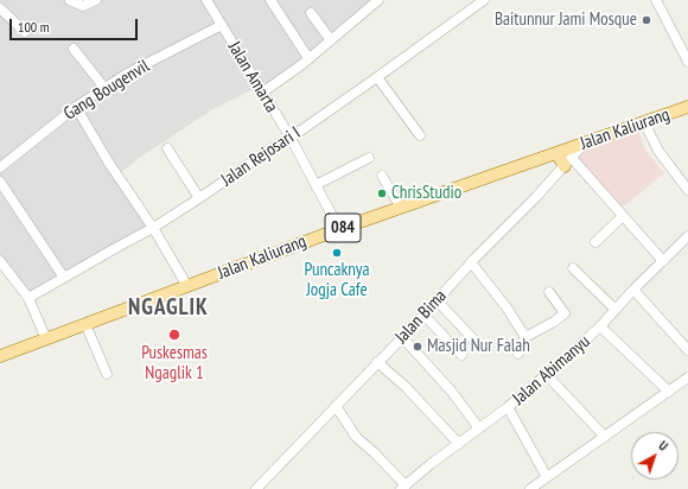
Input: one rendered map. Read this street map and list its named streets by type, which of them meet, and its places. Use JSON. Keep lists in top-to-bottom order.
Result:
{
  "streets": {
    "main road": ["Jalan Kaliurang", "084"],
    "street": [
      "Jalan Amarta",
      "Gang Bougenvil",
      "Jalan Rejosari I",
      "Jalan Bima",
      "Jalan Abimanyu"
    ]
  },
  "crossings": [
    ["Jalan Amarta", "Gang Bougenvil"],
    ["Jalan Amarta", "Jalan Kaliurang"],
    ["Jalan Amarta", "Jalan Rejosari I"],
    ["Jalan Kaliurang", "Jalan Bima"]
  ],
  "districts": ["NGAGLIK"],
  "places": [
    "Baitunnur Jami Mosque",
    "ChrisStudio",
    "Puncaknya Jogja Cafe",
    "Puskesmas Ngaglik 1",
    "Masjid Nur Falah"
  ],
  "scale_bar": "100 m",
  "north": "top right"
}
